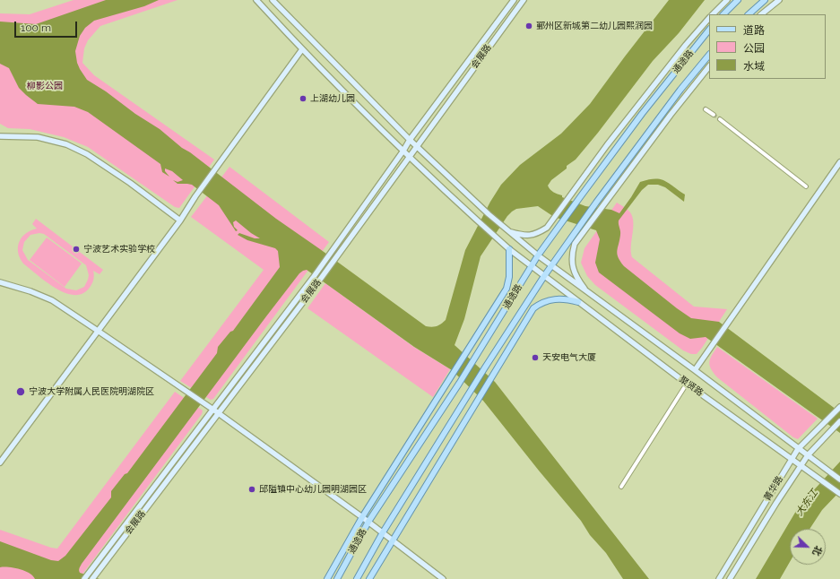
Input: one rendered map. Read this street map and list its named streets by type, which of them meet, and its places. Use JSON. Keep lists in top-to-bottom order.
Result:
{
  "streets": {
    "main road": ["通途路"],
    "street": ["会展路", "聚贤路", "菁华路"]
  },
  "crossings": [
    ["会展路", "聚贤路"],
    ["通途路", "聚贤路"],
    ["聚贤路", "菁华路"]
  ],
  "water": ["大东江"],
  "parks": ["柳影公园"],
  "places": [
    "鄞州区新城第二幼儿园熙润园",
    "上湖幼儿园",
    "宁波艺术实验学校",
    "天安电气大厦",
    "宁波大学附属人民医院明湖院区",
    "邱隘镇中心幼儿园明湖园区"
  ],
  "legend": ["道路", "公园", "水域"],
  "scale_bar": "100 m",
  "north": "bottom right"
}
